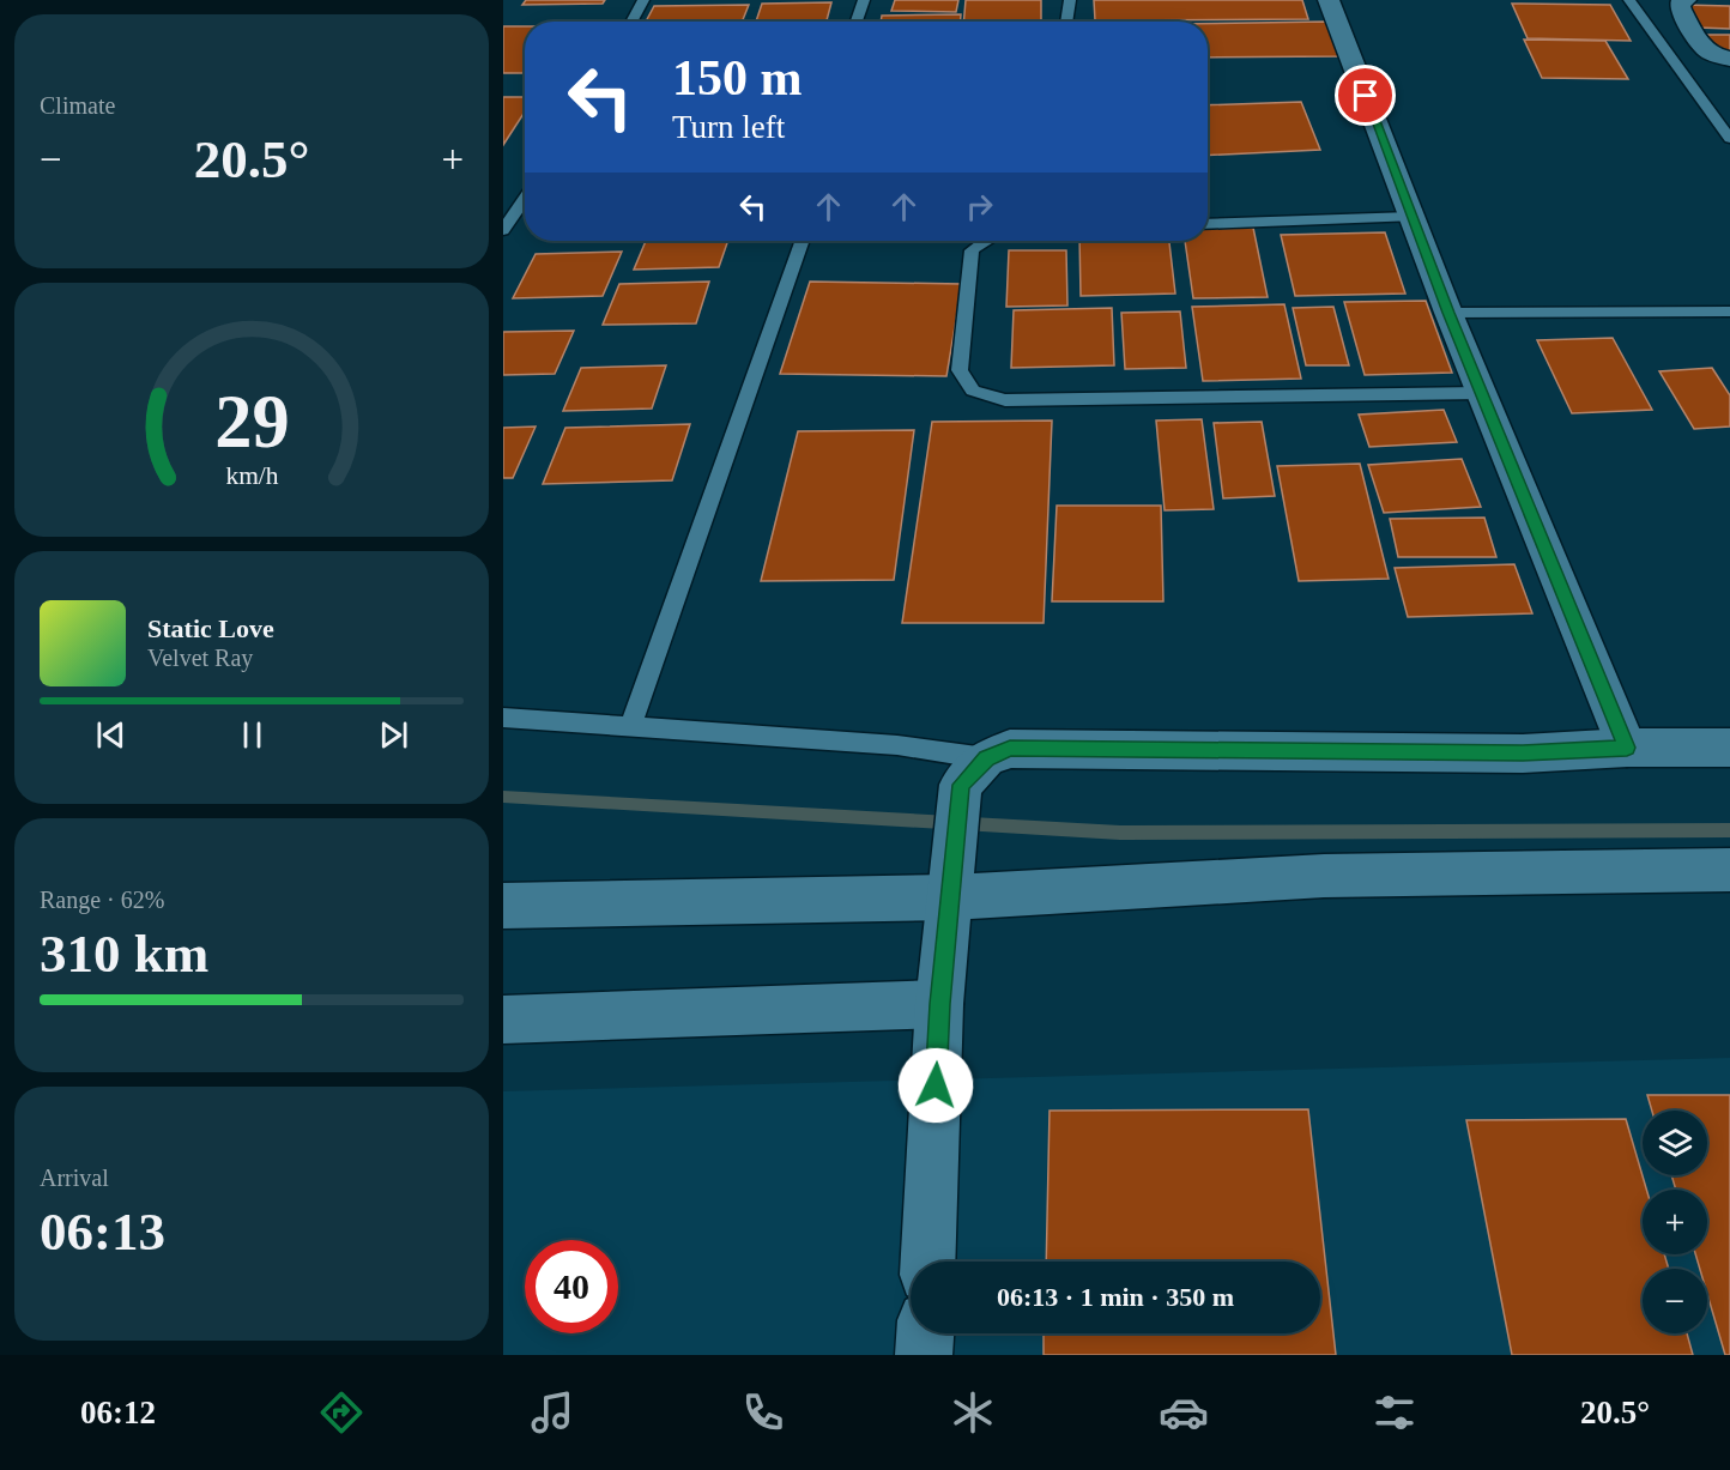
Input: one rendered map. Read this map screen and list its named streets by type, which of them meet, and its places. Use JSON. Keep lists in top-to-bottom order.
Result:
{
  "page": {
    "tile": [
      "Climate",
      ["Range · 62%", "310 km"],
      ["Arrival", "06:13"]
    ],
    "turn": ["150 m", "Turn left"],
    "heat": ["−", "20.5°", "+"],
    "song": ["Static Love", "Velvet Ray"],
    "map_buttons": ["+", "−"],
    "limit": "40",
    "trip": "06:13 · 1 min · 350 m",
    "tabs": ["06:12", "20.5°"],
    "gauge": ["29", "km/h"]
  }
}
